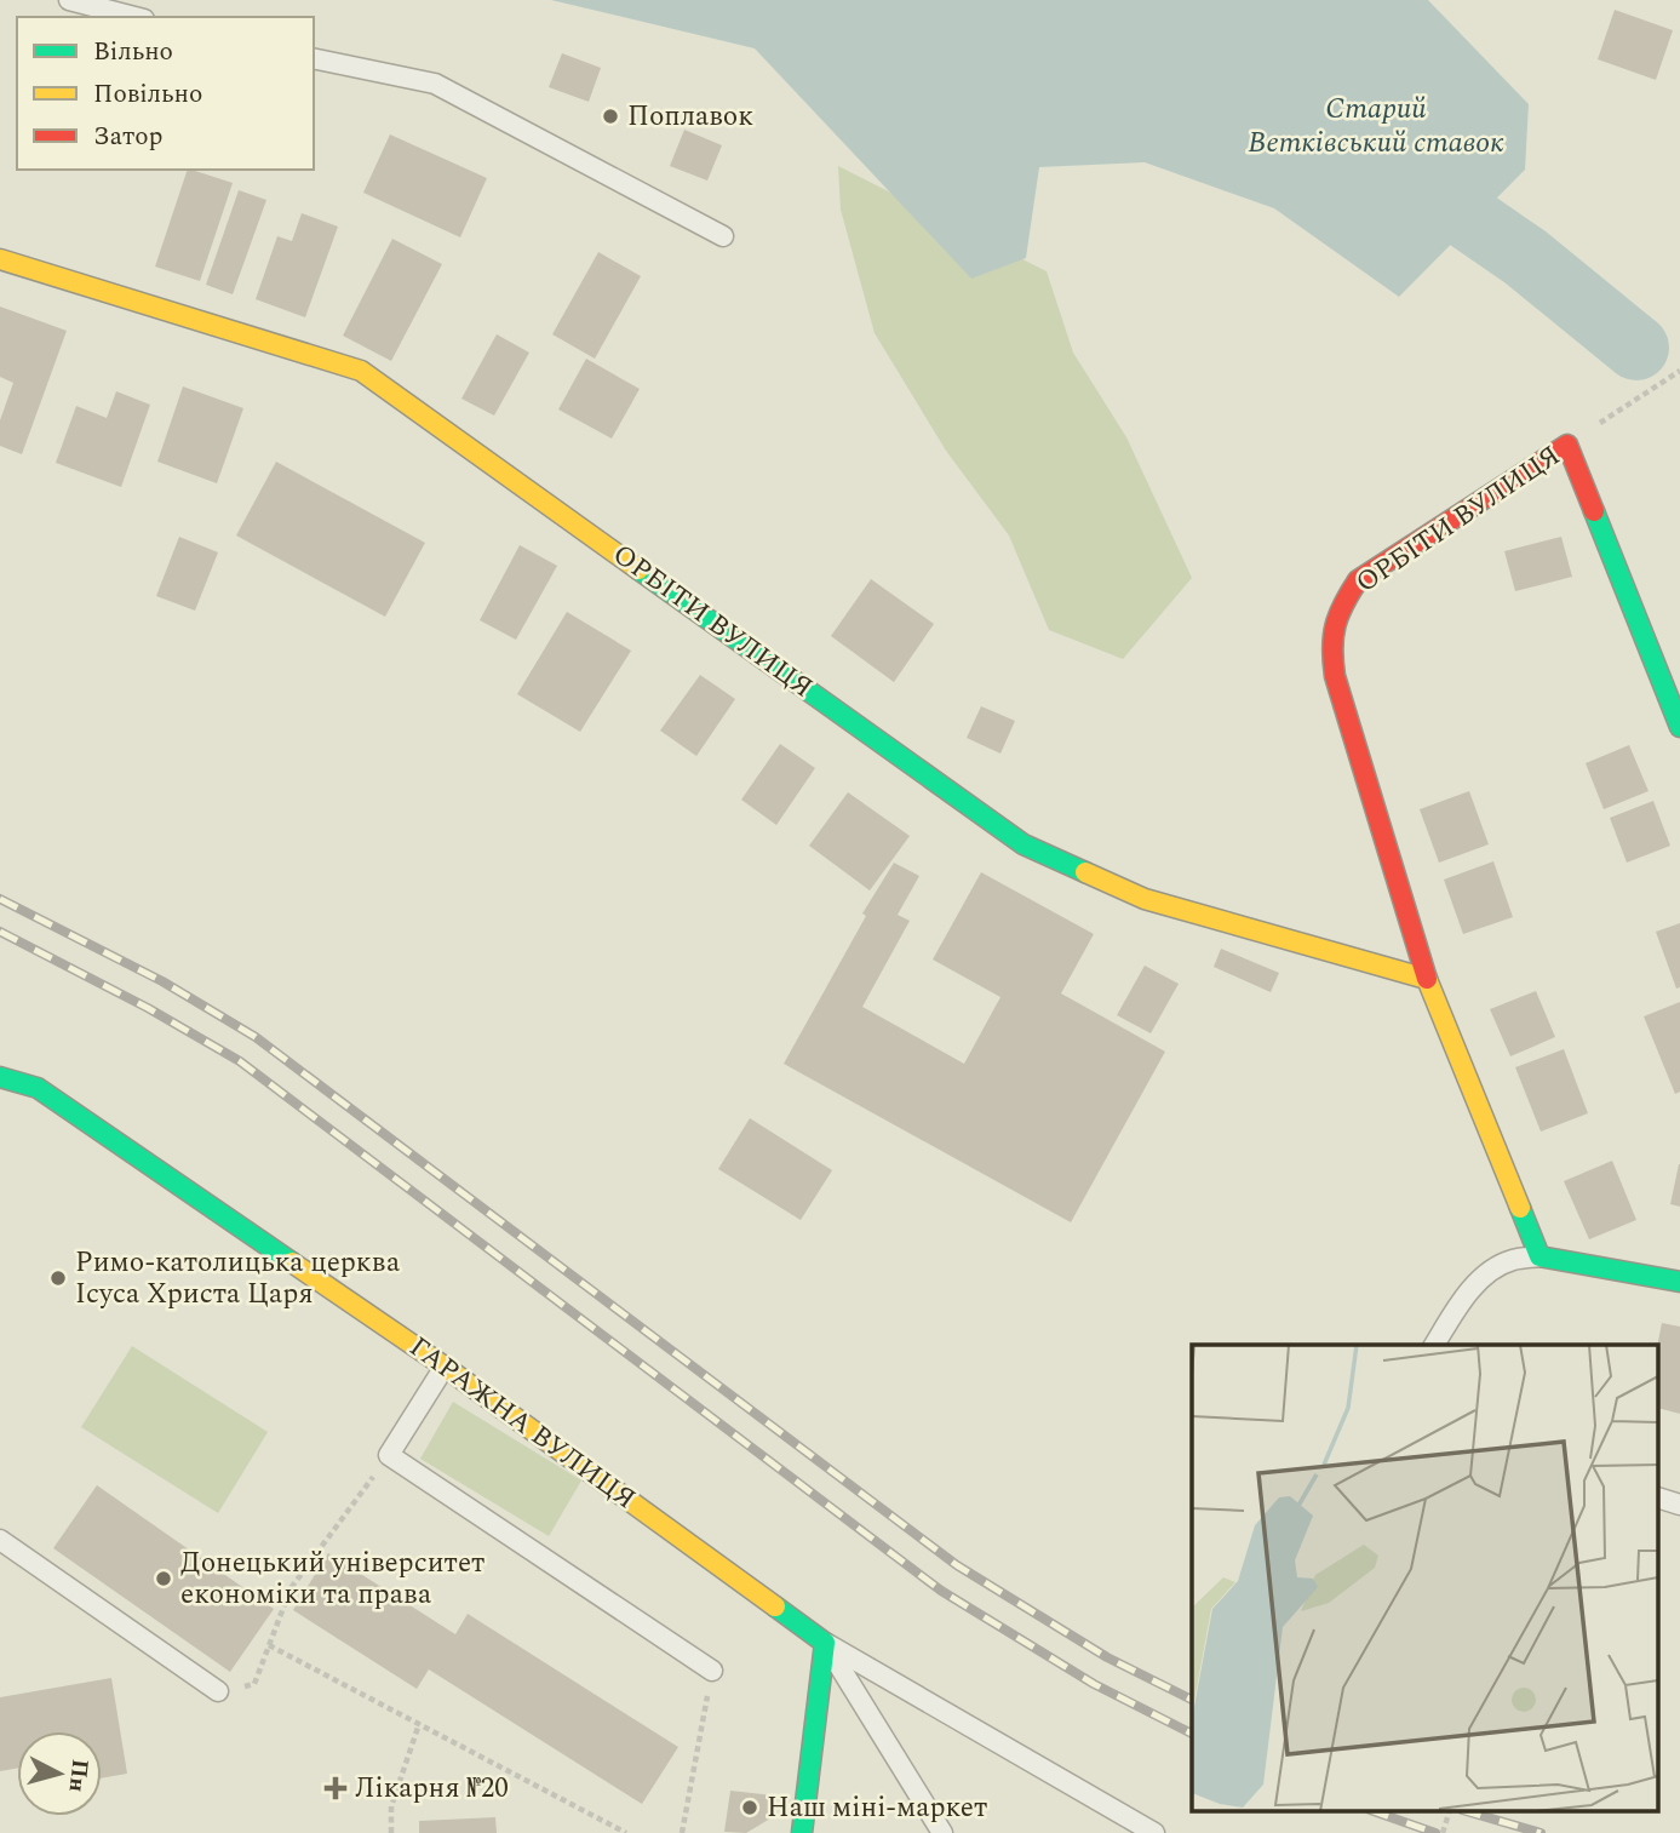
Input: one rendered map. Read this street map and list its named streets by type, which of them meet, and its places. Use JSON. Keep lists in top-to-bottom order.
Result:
{
  "streets": {
    "street": ["ОРБІТИ ВУЛИЦЯ", "ГАРАЖНА ВУЛИЦЯ"]
  },
  "water": ["Старий Ветківський ставок"],
  "places": {
    "other": [
      "Поплавок",
      "Римо-католицька церква Ісуса Христа Царя",
      "Донецький університет економіки та права",
      "Наш міні-маркет"
    ],
    "health": ["Лікарня №20"]
  },
  "legend": ["Вільно", "Повільно", "Затор"],
  "north": "right"
}
